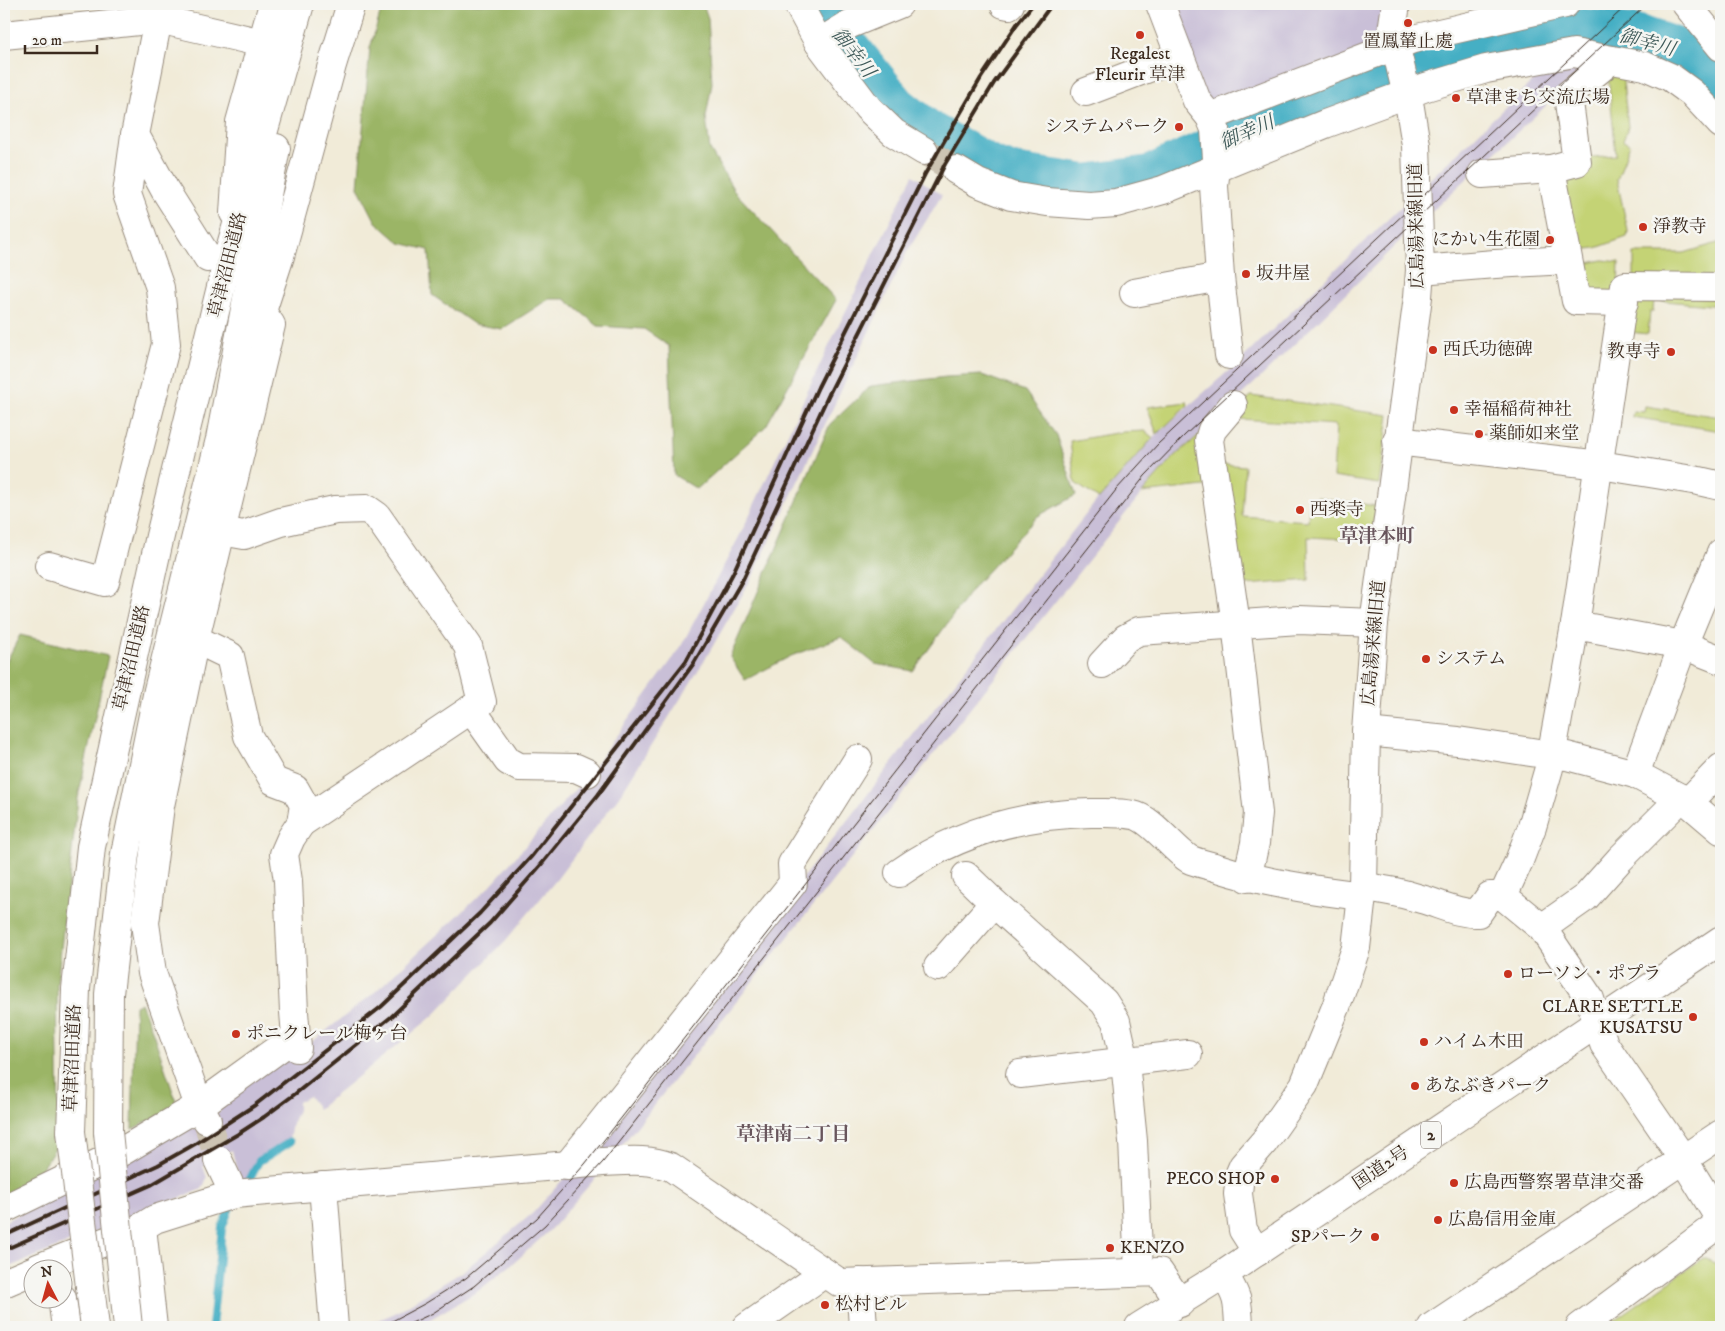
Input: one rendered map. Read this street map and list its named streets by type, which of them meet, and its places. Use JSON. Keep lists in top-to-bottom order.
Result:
{
  "streets": {
    "main road": [
      "広島湯来線旧道",
      "草津沼田道路",
      "2",
      "国道2号"
    ]
  },
  "crossings": [
    ["広島湯来線旧道", "国道2号"]
  ],
  "districts": ["草津本町", "草津南二丁目"],
  "water": ["御幸川"],
  "places": [
    "置鳳輦止處",
    "Regalest Fleurir 草津",
    "草津まち交流広場",
    "システムパーク",
    "淨教寺",
    "にかい生花園",
    "坂井屋",
    "西氏功徳碑",
    "教専寺",
    "幸福稲荷神社",
    "薬師如来堂",
    "西楽寺",
    "システム",
    "ローソン・ポプラ",
    "CLARE SETTLE KUSATSU",
    "ポニクレール梅ヶ台",
    "ハイム木田",
    "あなぶきパーク",
    "PECO SHOP",
    "広島西警察署草津交番",
    "広島信用金庫",
    "SPパーク",
    "KENZO",
    "松村ビル"
  ],
  "scale_bar": "20 m",
  "north": "top"
}
